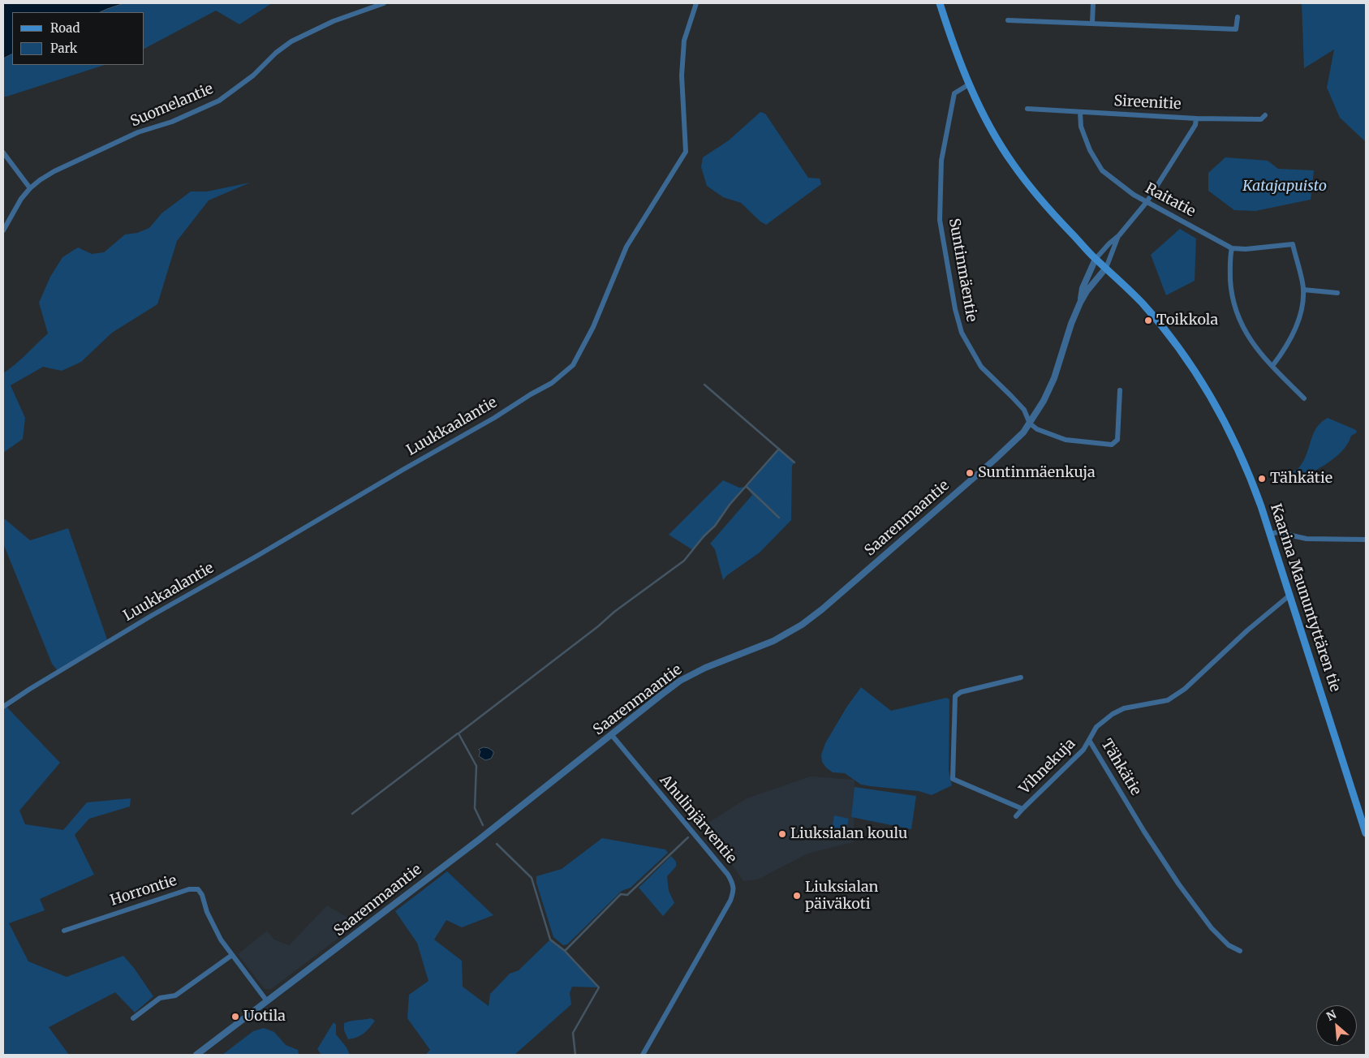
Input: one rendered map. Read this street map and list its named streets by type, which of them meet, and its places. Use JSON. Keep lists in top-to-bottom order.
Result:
{
  "streets": {
    "main road": ["Kaarina Maununtyttären tie"],
    "street": [
      "Sireenitie",
      "Suomelantie",
      "Raitatie",
      "Suntinmäentie",
      "Luukkaalantie",
      "Saarenmaantie",
      "Vihnekuja",
      "Tähkätie",
      "Ahulinjärventie",
      "Horrontie"
    ]
  },
  "crossings": [
    ["Sireenitie", "Raitatie"],
    ["Suntinmäentie", "Saarenmaantie"],
    ["Suntinmäentie", "Kaarina Maununtyttären tie"],
    ["Saarenmaantie", "Kaarina Maununtyttären tie"],
    ["Saarenmaantie", "Ahulinjärventie"],
    ["Saarenmaantie", "Horrontie"],
    ["Kaarina Maununtyttären tie", "Tähkätie"],
    ["Vihnekuja", "Tähkätie"]
  ],
  "parks": ["Katajapuisto"],
  "places": [
    "Toikkola",
    "Suntinmäenkuja",
    "Tähkätie",
    "Liuksialan koulu",
    "Liuksialan päiväkoti",
    "Uotila"
  ],
  "legend": ["Road", "Park"],
  "north": "top left"
}
